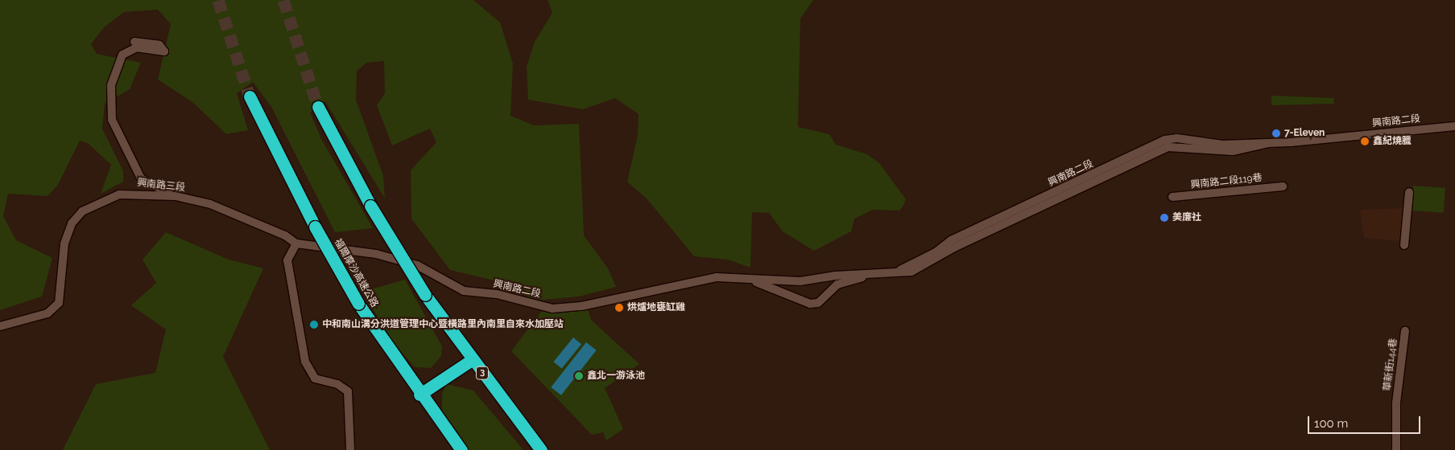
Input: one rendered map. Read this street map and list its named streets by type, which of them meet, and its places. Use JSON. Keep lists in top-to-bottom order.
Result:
{
  "streets": {
    "highway": ["福爾摩沙高速公路", "3"],
    "street": [
      "興南路二段",
      "興南路二段119巷",
      "興南路三段",
      "華新街144巷"
    ]
  },
  "crossings": [
    ["興南路二段", "興南路三段"]
  ],
  "places": [
    "7-Eleven",
    "鑫紀燒臘",
    "美廉社",
    "烘爐地甕缸雞",
    "中和南山溝分洪道管理中心暨橫路里內南里自來水加壓站",
    "鑫北一游泳池"
  ],
  "scale_bar": "100 m"
}
